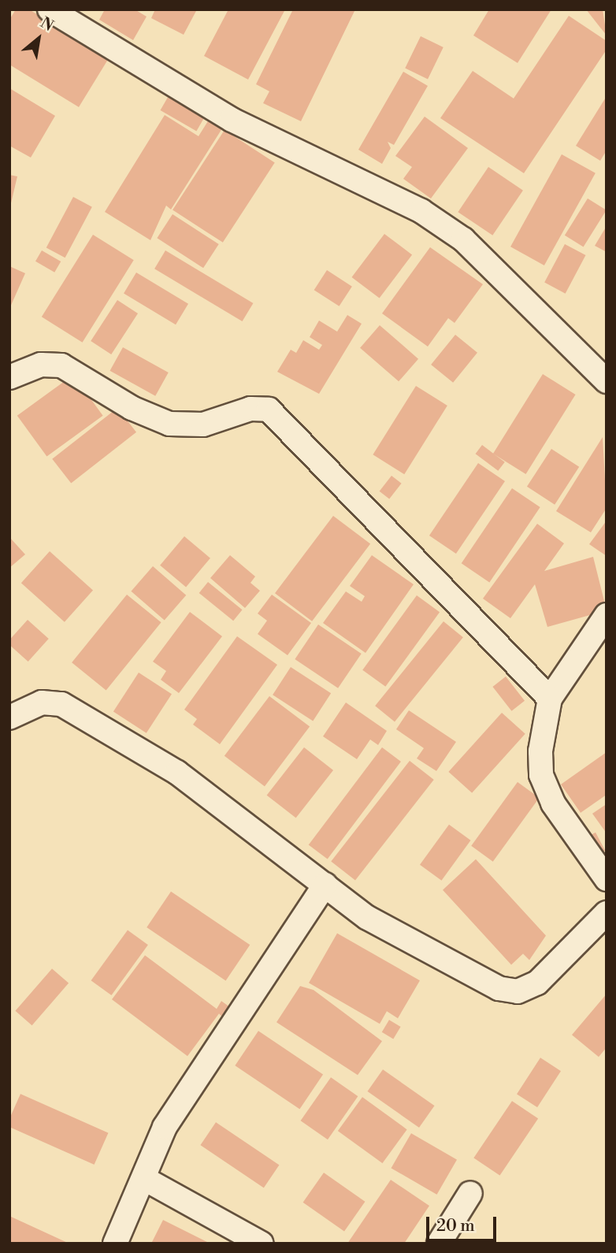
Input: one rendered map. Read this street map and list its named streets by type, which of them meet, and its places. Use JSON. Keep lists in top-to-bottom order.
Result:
{
  "scale_bar": "20 m",
  "north": "top right"
}
